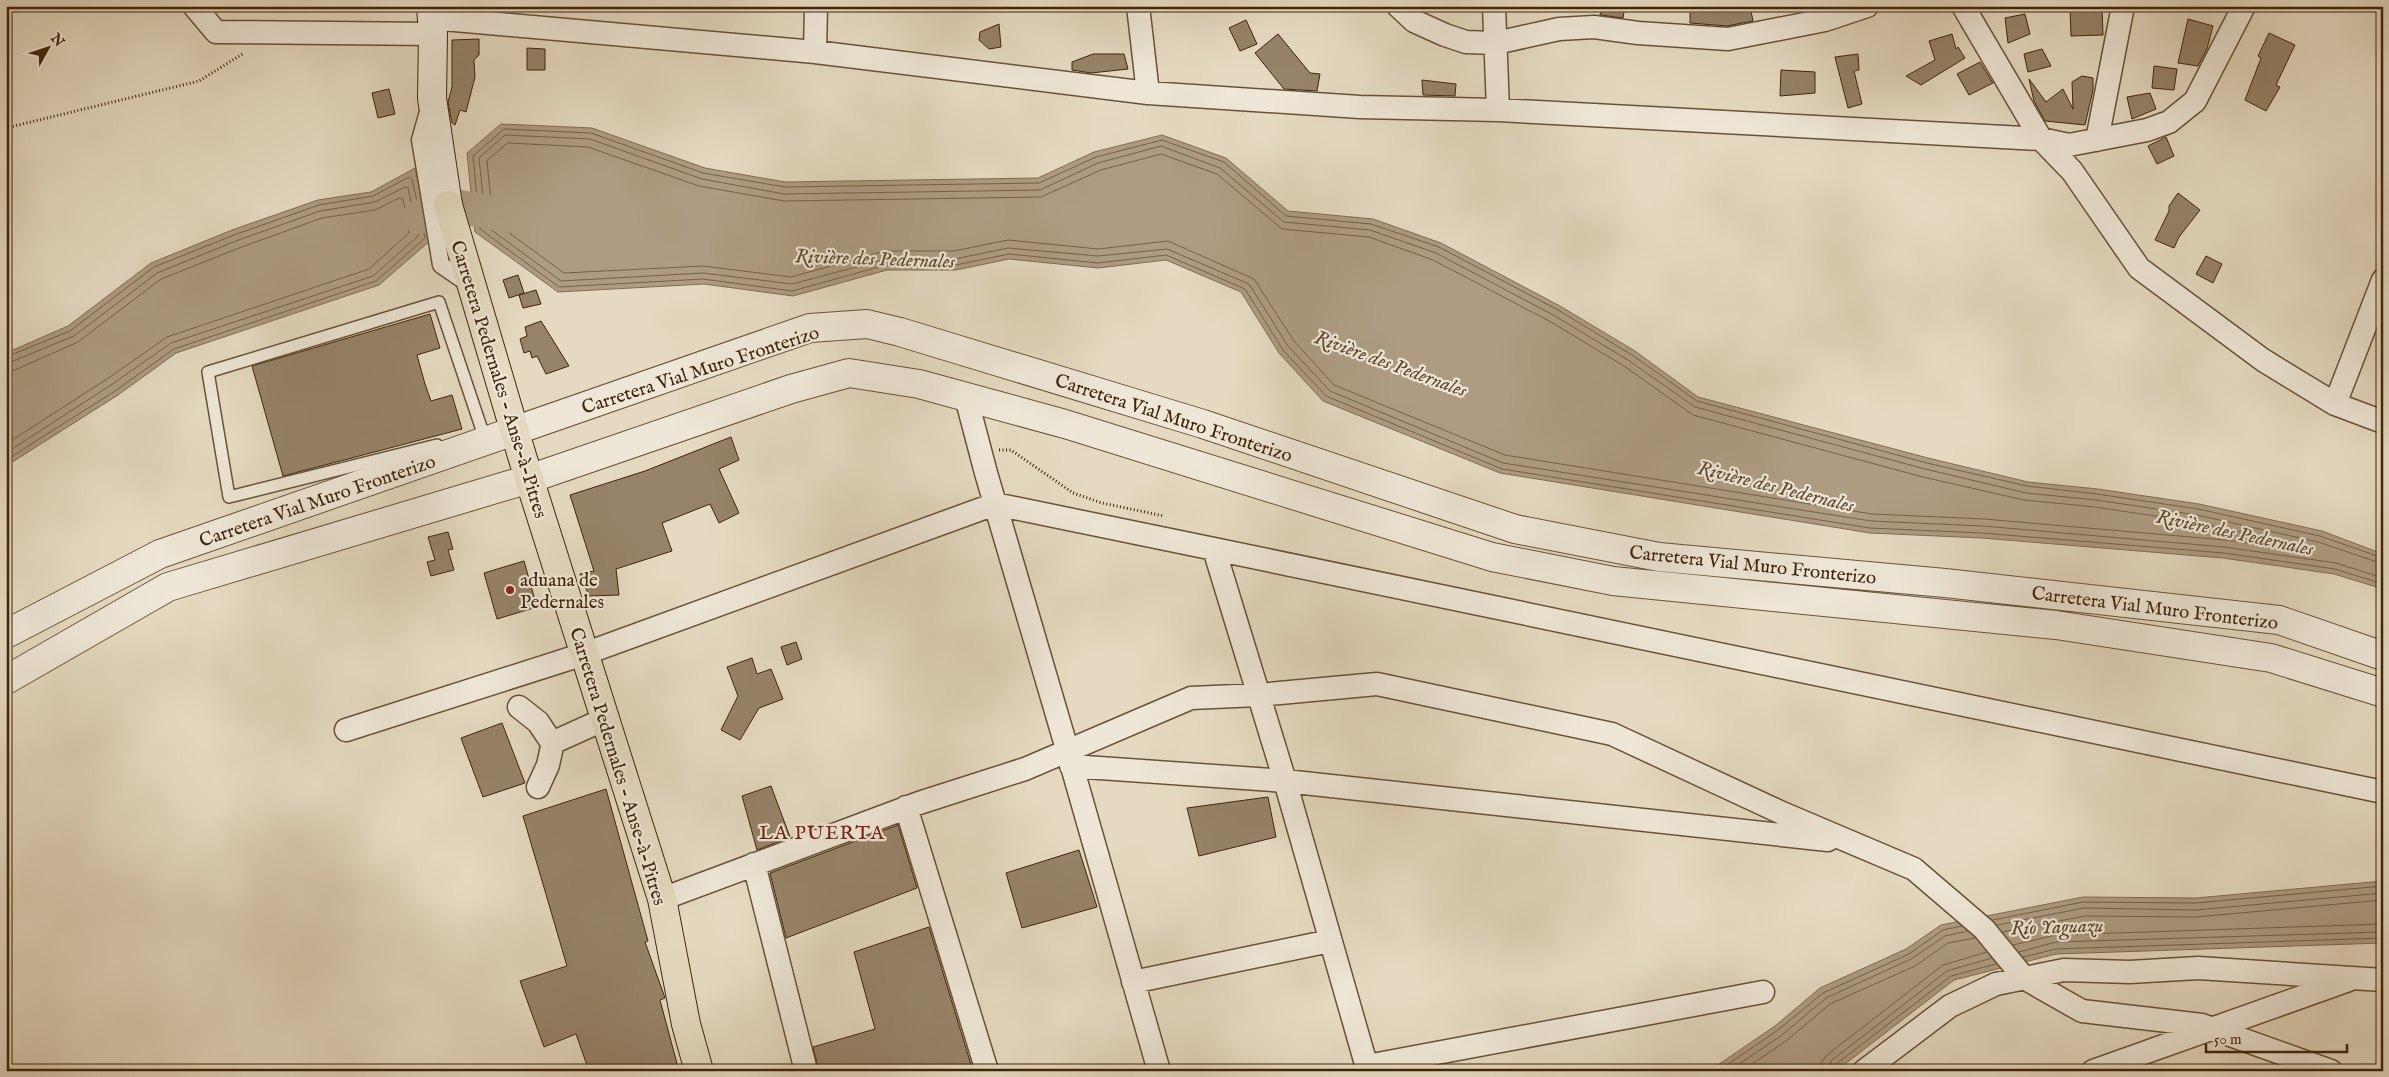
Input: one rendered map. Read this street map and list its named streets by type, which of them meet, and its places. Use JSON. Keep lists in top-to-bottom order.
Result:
{
  "streets": {
    "main road": ["Carretera Pedernales - Anse-à-Pitres"],
    "street": ["Carretera Vial Muro Fronterizo"]
  },
  "crossings": [
    ["Carretera Vial Muro Fronterizo", "Carretera Pedernales - Anse-à-Pitres"]
  ],
  "districts": ["LA PUERTA"],
  "water": ["Rivière des Pedernales", "Río Yaguazu"],
  "places": ["aduana de Pedernales"],
  "scale_bar": "50 m",
  "north": "top right"
}
